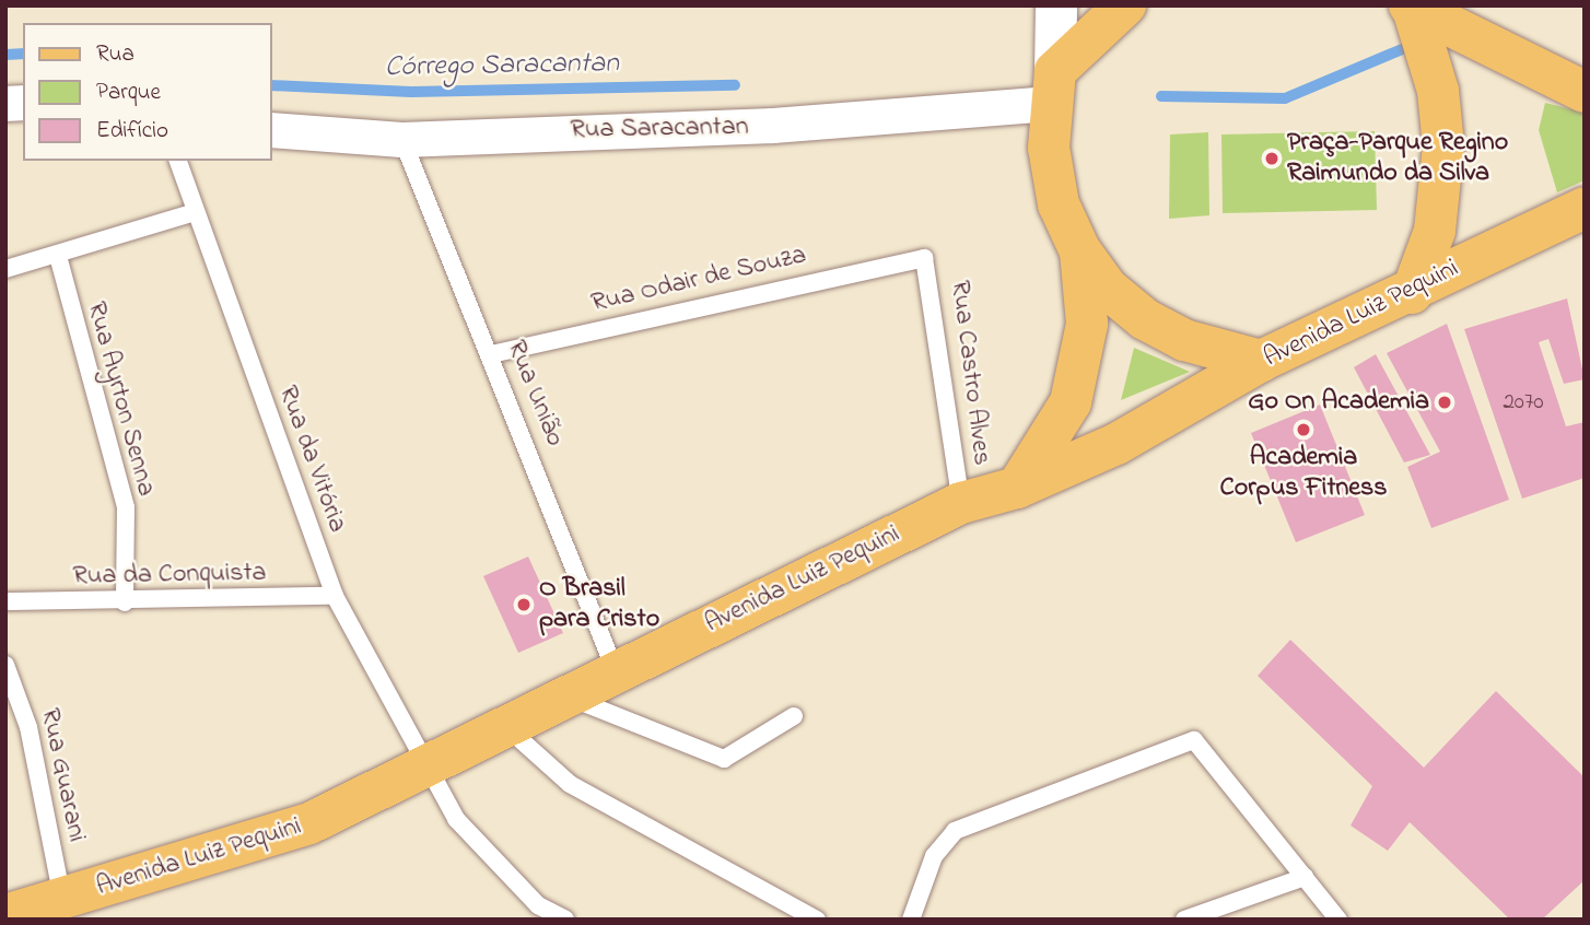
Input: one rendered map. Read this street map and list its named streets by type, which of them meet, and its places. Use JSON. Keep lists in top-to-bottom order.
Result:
{
  "streets": {
    "main road": ["Avenida Luiz Pequini"],
    "street": ["Rua Saracantan"],
    "lane": [
      "Rua Odair de Souza",
      "Rua Castro Alves",
      "Rua União",
      "Rua Ayrton Senna",
      "Rua da Vitória",
      "Rua da Conquista",
      "Rua Guarani"
    ]
  },
  "crossings": [
    ["Rua Saracantan", "Rua União"],
    ["Rua Odair de Souza", "Rua Castro Alves"],
    ["Rua Odair de Souza", "Rua União"],
    ["Avenida Luiz Pequini", "Rua Castro Alves"],
    ["Avenida Luiz Pequini", "Rua União"],
    ["Avenida Luiz Pequini", "Rua da Vitória"],
    ["Avenida Luiz Pequini", "Rua Guarani"],
    ["Rua Ayrton Senna", "Rua da Conquista"],
    ["Rua da Vitória", "Rua da Conquista"]
  ],
  "water": ["Córrego Saracantan"],
  "places": [
    "Praça-Parque Regino Raimundo da Silva",
    "Go On Academia",
    "Academia Corpus Fitness",
    "O Brasil para Cristo"
  ],
  "house_numbers": ["2070"],
  "legend": ["Rua", "Parque", "Edifício"]
}
